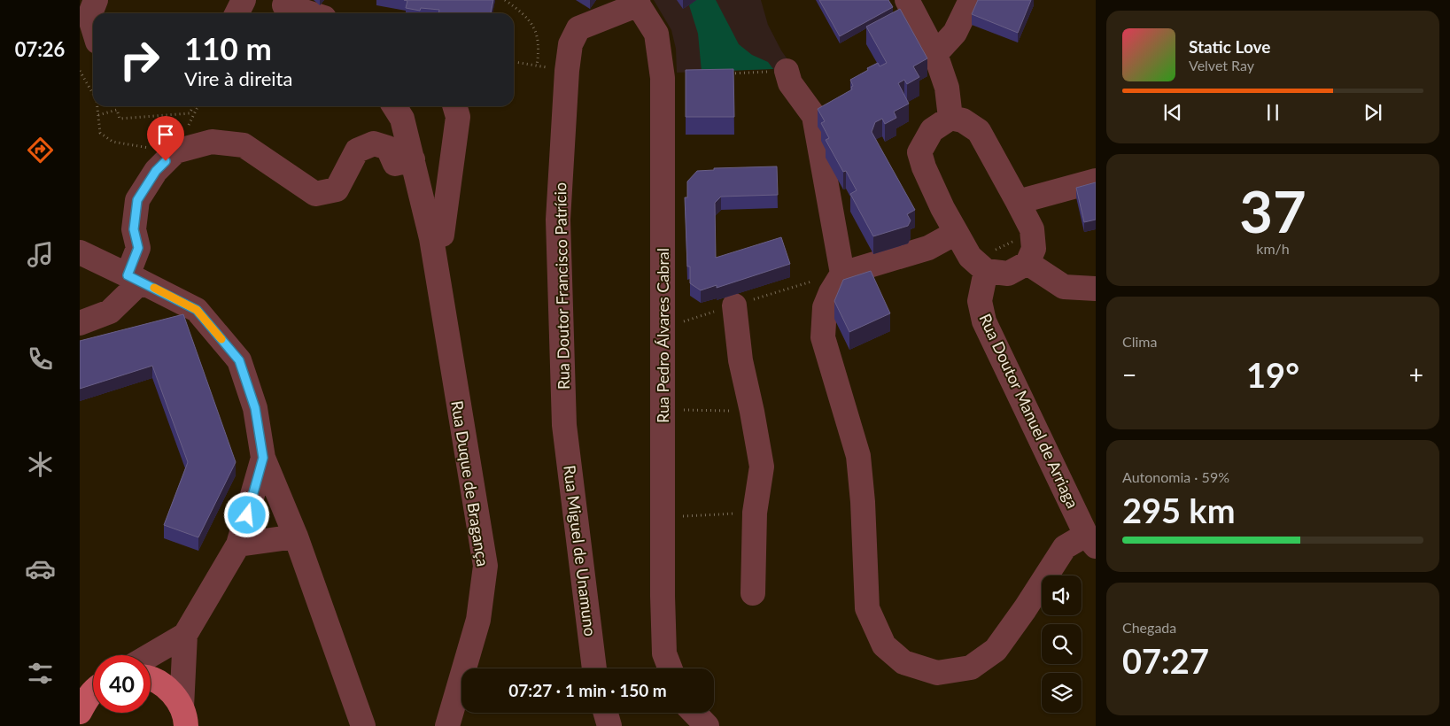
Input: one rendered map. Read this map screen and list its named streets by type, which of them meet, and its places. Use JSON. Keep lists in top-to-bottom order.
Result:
{
  "streets": {
    "street": [
      "Rua Doutor Francisco Patrício",
      "Rua Pedro Álvares Cabral",
      "Rua Doutor Manuel de Arriaga",
      "Rua Duque de Bragança",
      "Rua Miguel de Unamuno"
    ]
  },
  "crossings": [
    ["Rua Doutor Francisco Patrício", "Rua Pedro Álvares Cabral"],
    ["Rua Doutor Francisco Patrício", "Rua Miguel de Unamuno"]
  ],
  "page": {
    "tabs": "07:26",
    "turn": ["110 m", "Vire à direita"],
    "song": ["Static Love", "Velvet Ray"],
    "tile": [
      ["37", "km/h"],
      "Clima",
      ["Autonomia · 59%", "295 km"],
      ["Chegada", "07:27"]
    ],
    "heat": ["−", "19°", "+"],
    "limit": "40",
    "trip": "07:27 · 1 min · 150 m"
  }
}
